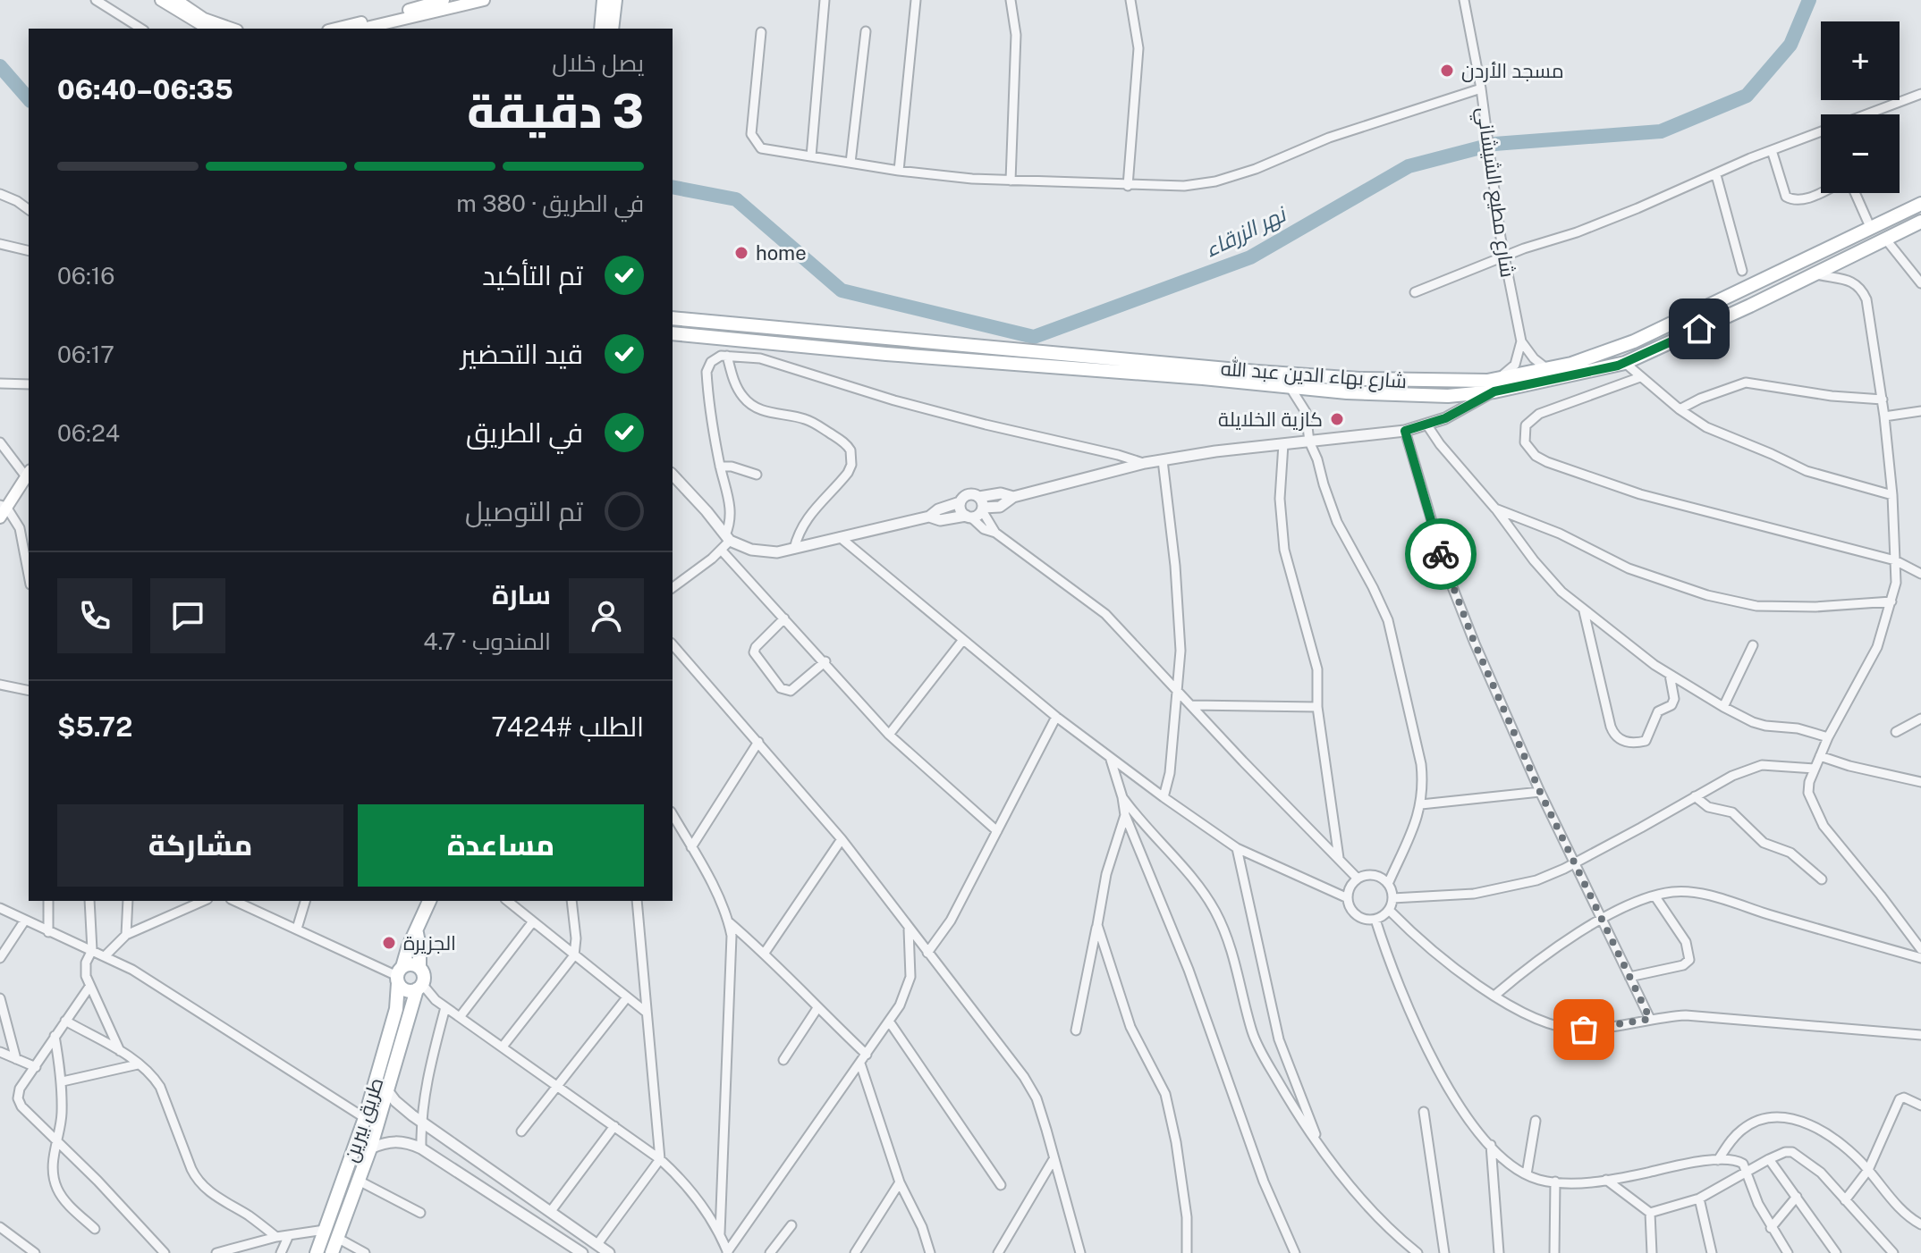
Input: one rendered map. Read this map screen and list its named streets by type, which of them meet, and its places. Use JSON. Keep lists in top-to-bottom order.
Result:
{
  "streets": {
    "main road": ["شارع بهاء الدين عبد الله", "طريق بيرين"],
    "street": ["شارع مطيع الشيشاني"]
  },
  "water": ["نهر الزرقاء"],
  "places": [
    "مسجد الأردن",
    "home",
    "كازية الخلايلة",
    "الجزيرة"
  ],
  "page": {
    "map_buttons": ["+", "−"],
    "heading": ["3 دقيقة", "يصل خلال", "06:35–06:40"],
    "panel": [
      "سارة",
      "المندوب · 4.7",
      "الطلب #7424",
      "$5.72"
    ],
    "bar": "في الطريق · 380 m",
    "list": [
      ["تم التأكيد", "06:16"],
      ["قيد التحضير", "06:17"],
      ["في الطريق", "06:24"],
      "تم التوصيل"
    ],
    "buttons": ["مساعدة", "مشاركة"]
  }
}
